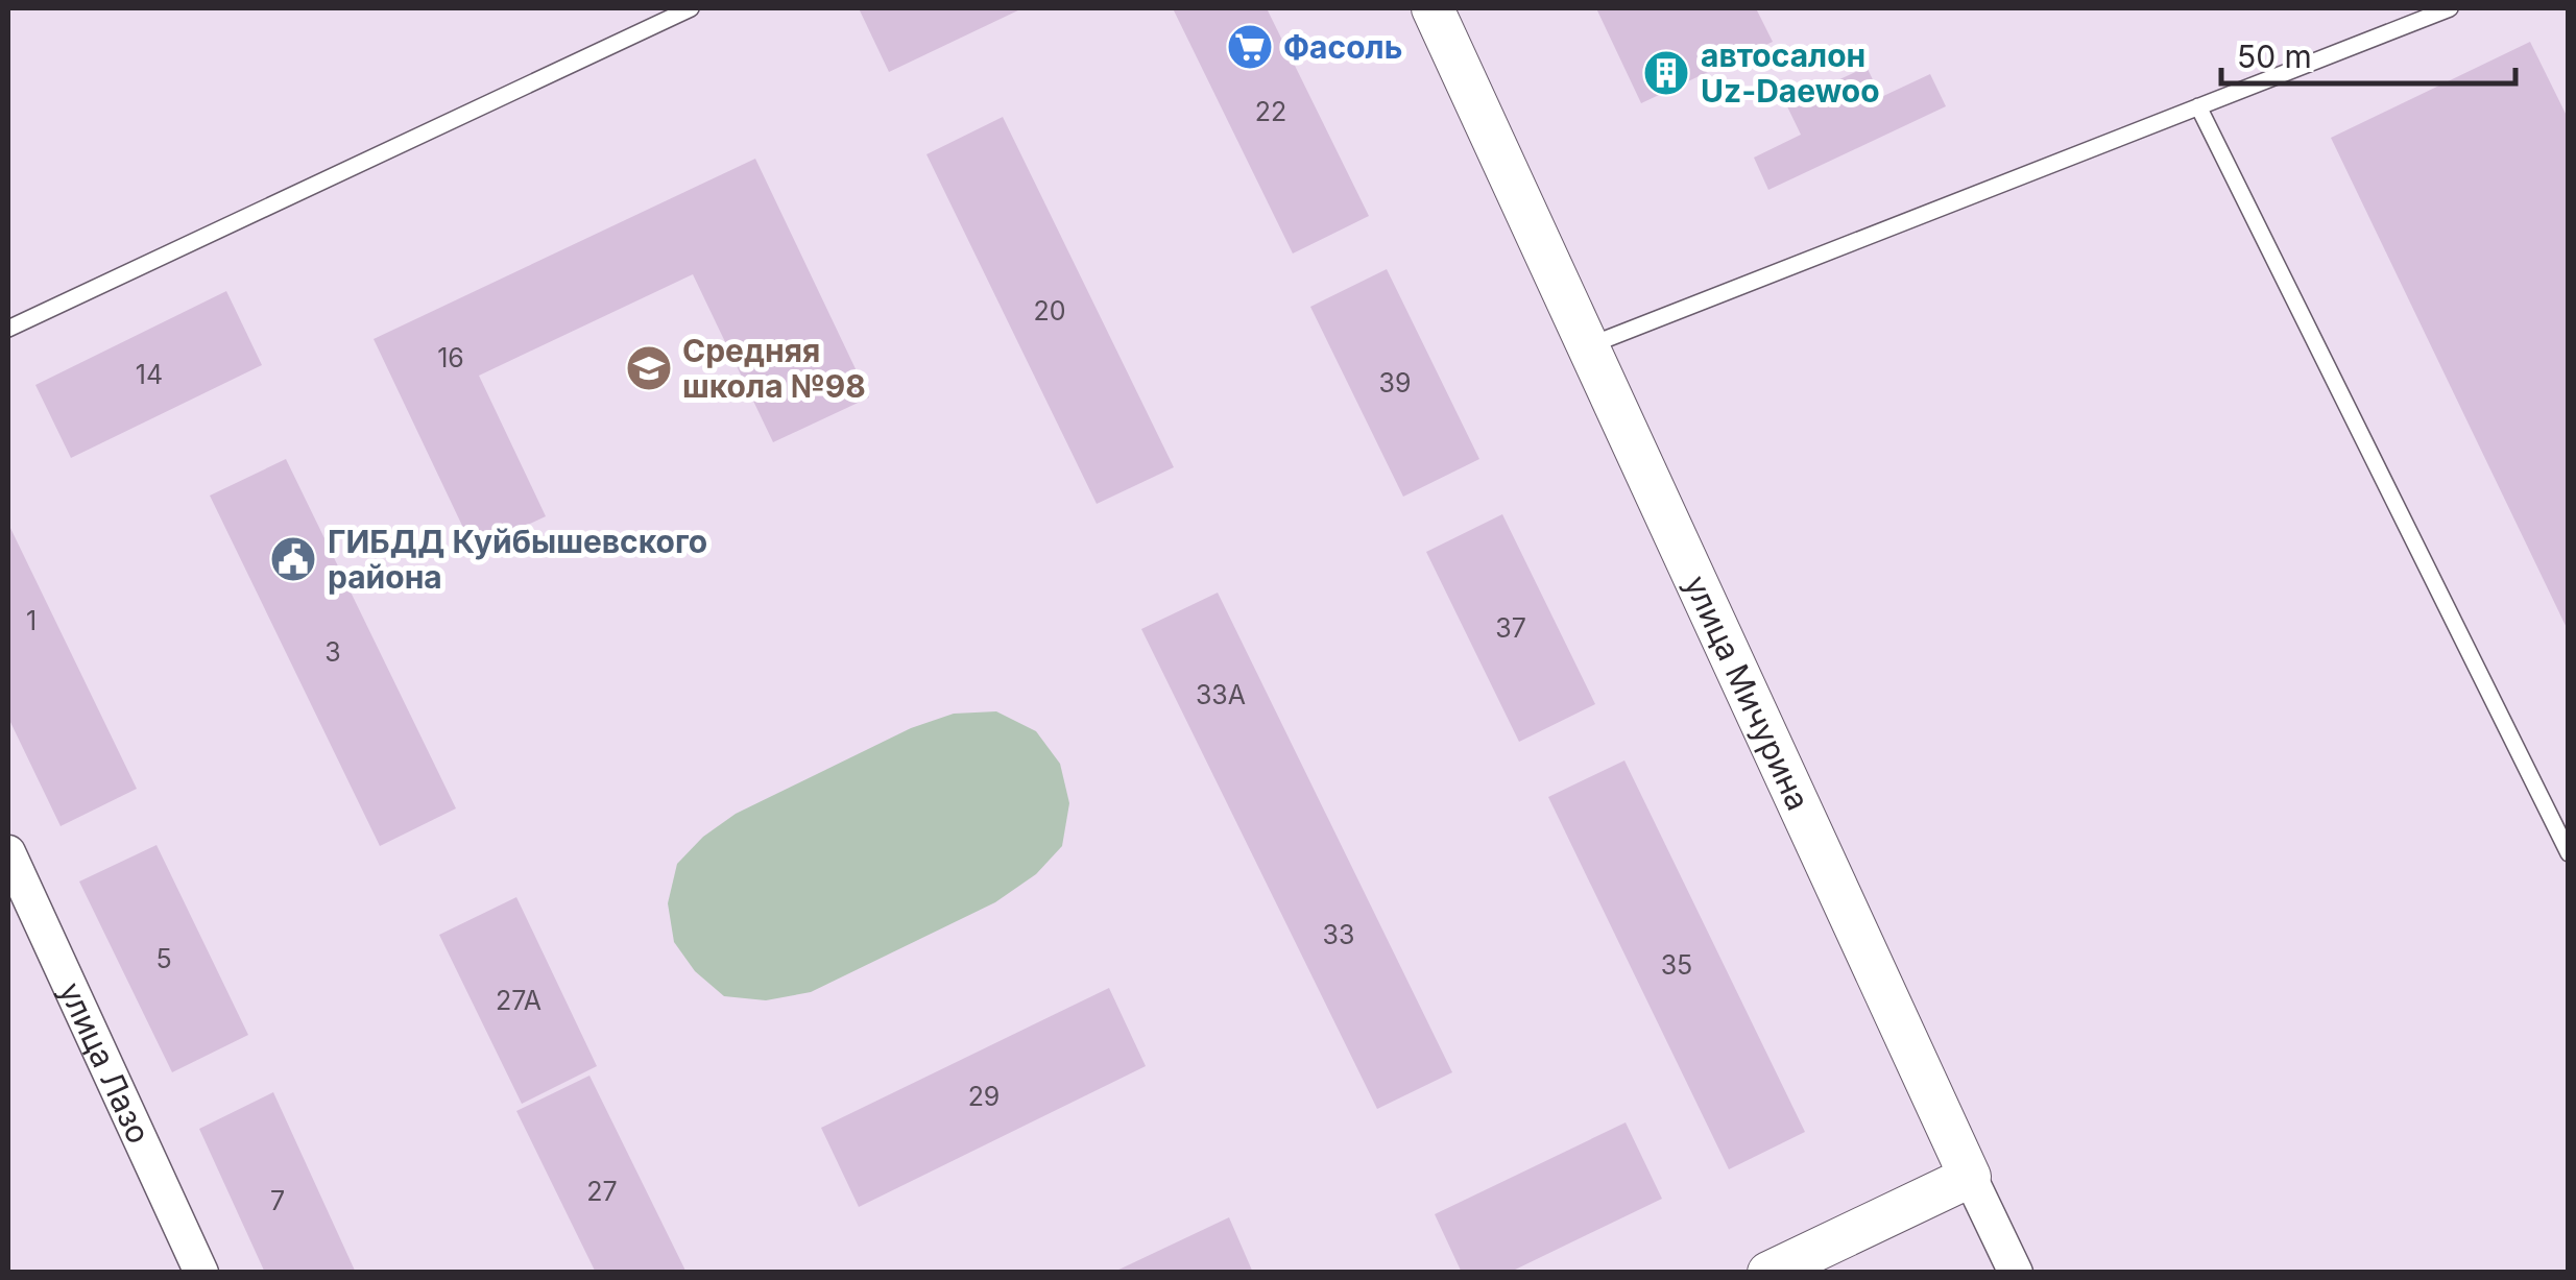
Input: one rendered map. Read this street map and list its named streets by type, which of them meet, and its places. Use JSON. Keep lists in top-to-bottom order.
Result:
{
  "streets": {
    "street": ["улица Мичурина", "улица Лазо"]
  },
  "places": {
    "supermarket": ["Фасоль"],
    "building": ["автосалон Uz-Daewoo"],
    "school or university": ["Средняя школа №98"],
    "public building": ["ГИБДД Куйбышевского района"]
  },
  "house_numbers": [
    "22",
    "20",
    "16",
    "14",
    "39",
    "1",
    "37",
    "3",
    "33А",
    "33",
    "5",
    "35",
    "27А",
    "29",
    "27",
    "7"
  ],
  "scale_bar": "50 m"
}
